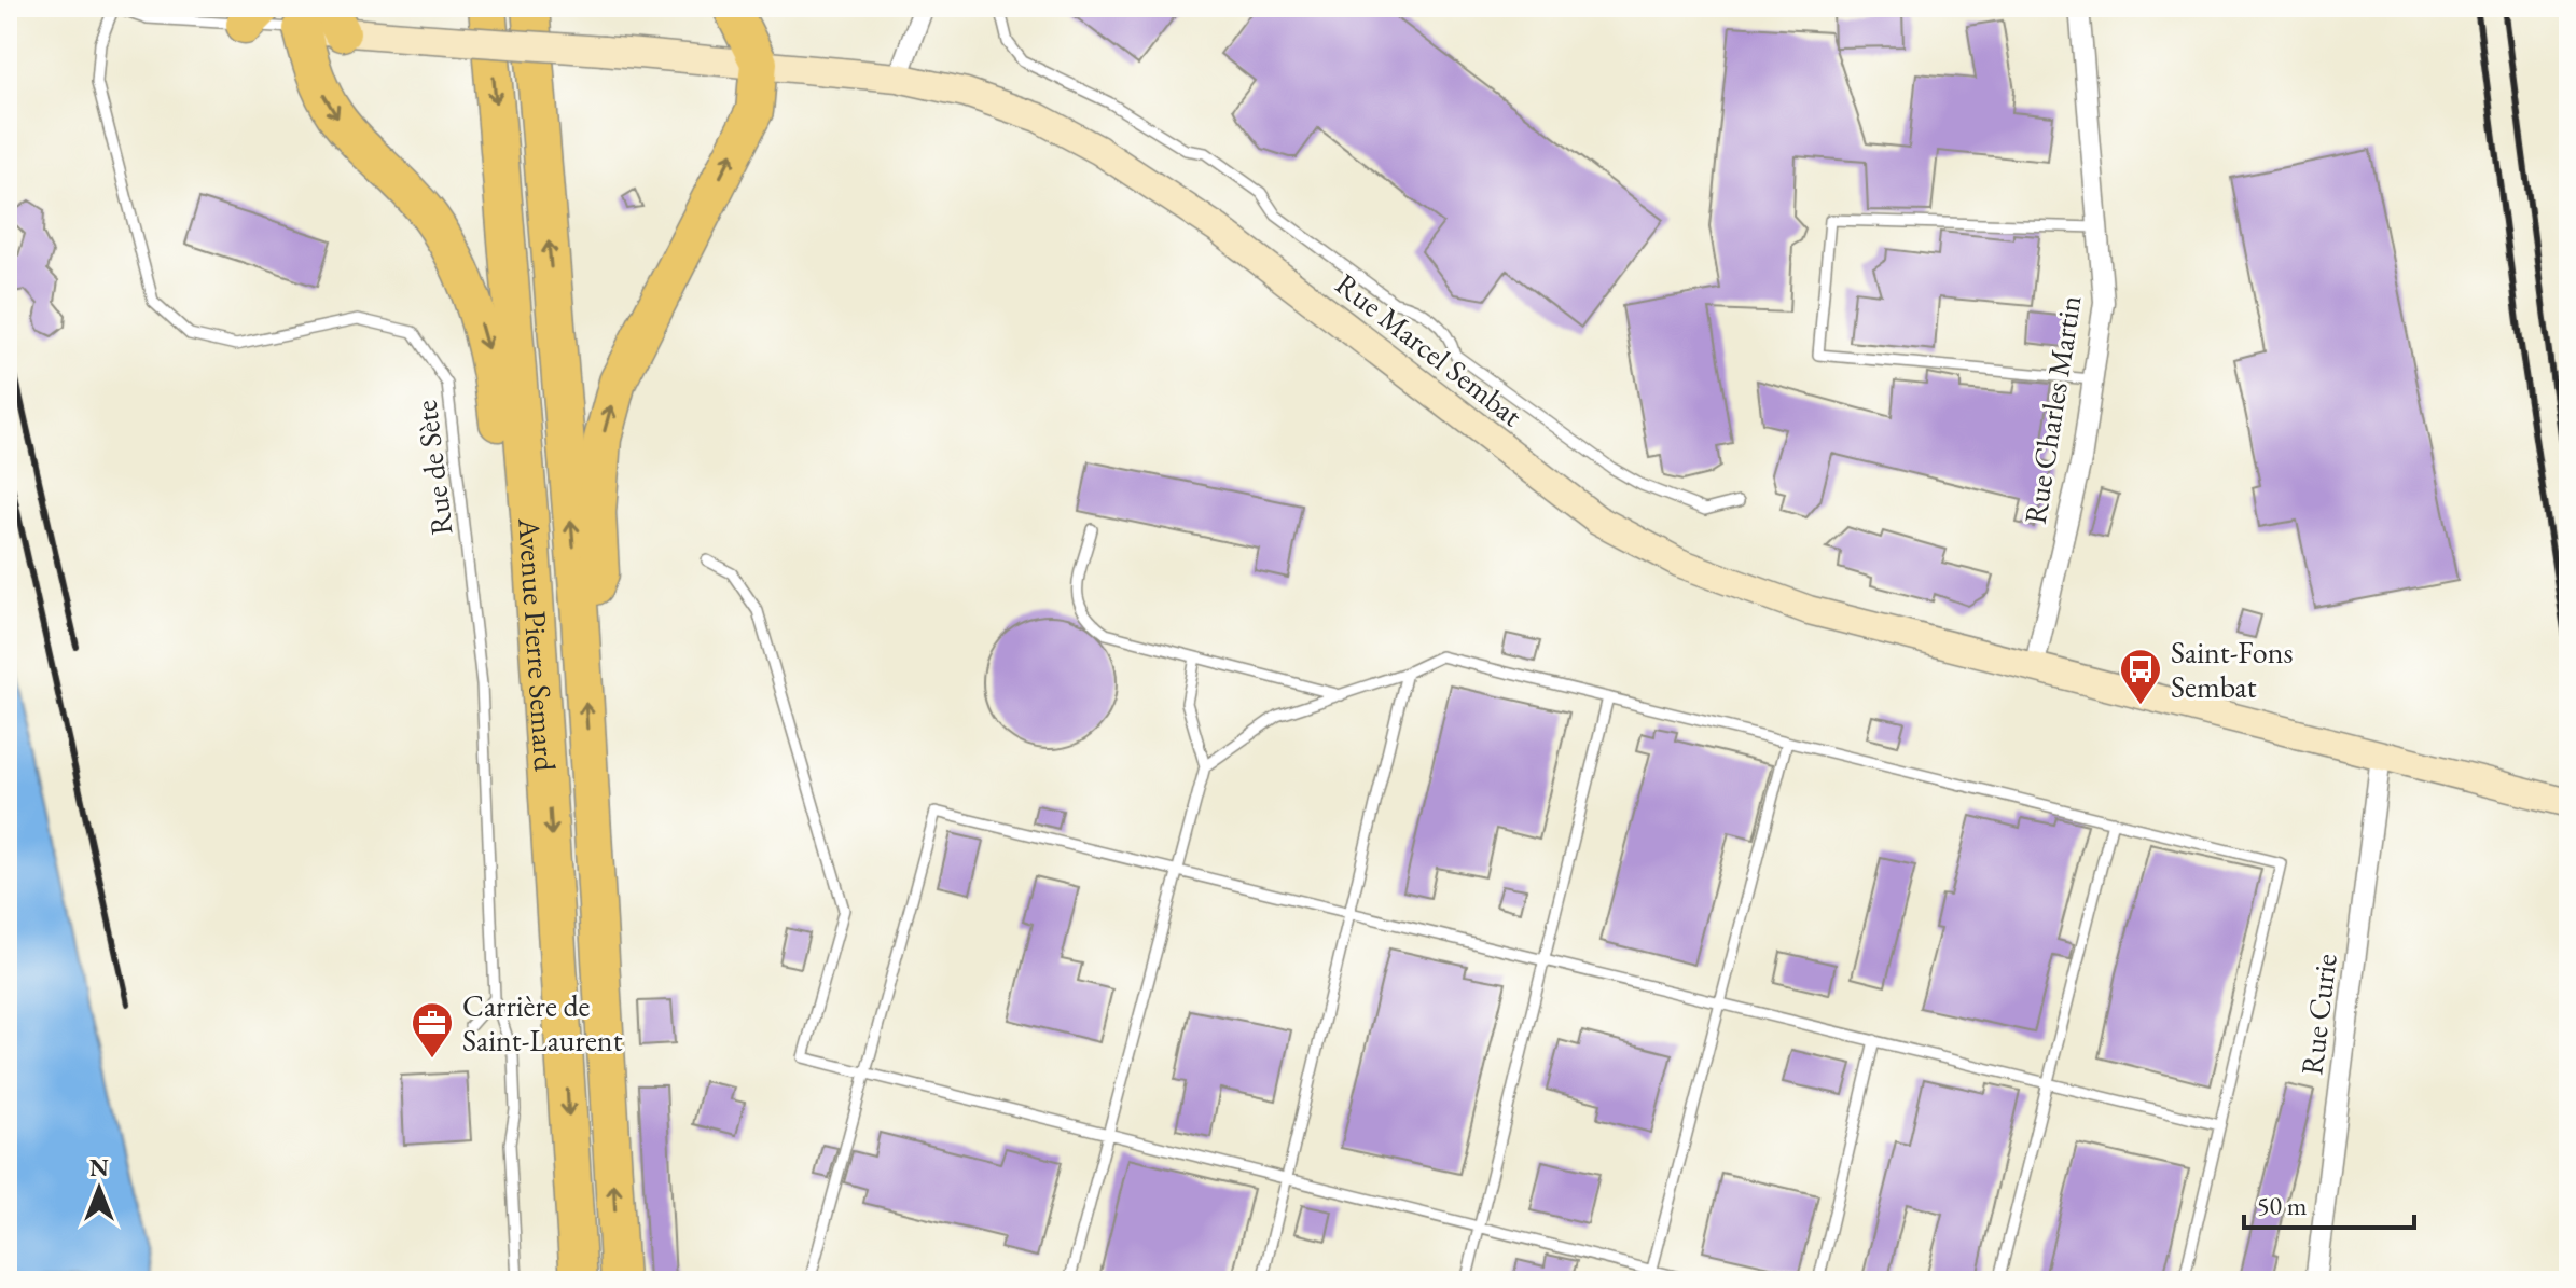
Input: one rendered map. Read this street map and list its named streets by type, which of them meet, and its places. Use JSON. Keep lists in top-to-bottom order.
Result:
{
  "streets": {
    "highway": ["Avenue Pierre Semard"],
    "main road": ["Rue Marcel Sembat"],
    "street": ["Rue Charles Martin", "Rue Curie"],
    "lane": ["Rue de Sète"]
  },
  "crossings": [
    ["Rue Marcel Sembat", "Rue Charles Martin"],
    ["Rue Marcel Sembat", "Rue de Sète"],
    ["Rue Marcel Sembat", "Rue Curie"]
  ],
  "places": {
    "bus stop": ["Saint-Fons Sembat"],
    "office": ["Carrière de Saint-Laurent"]
  },
  "scale_bar": "50 m",
  "north": "top"
}
